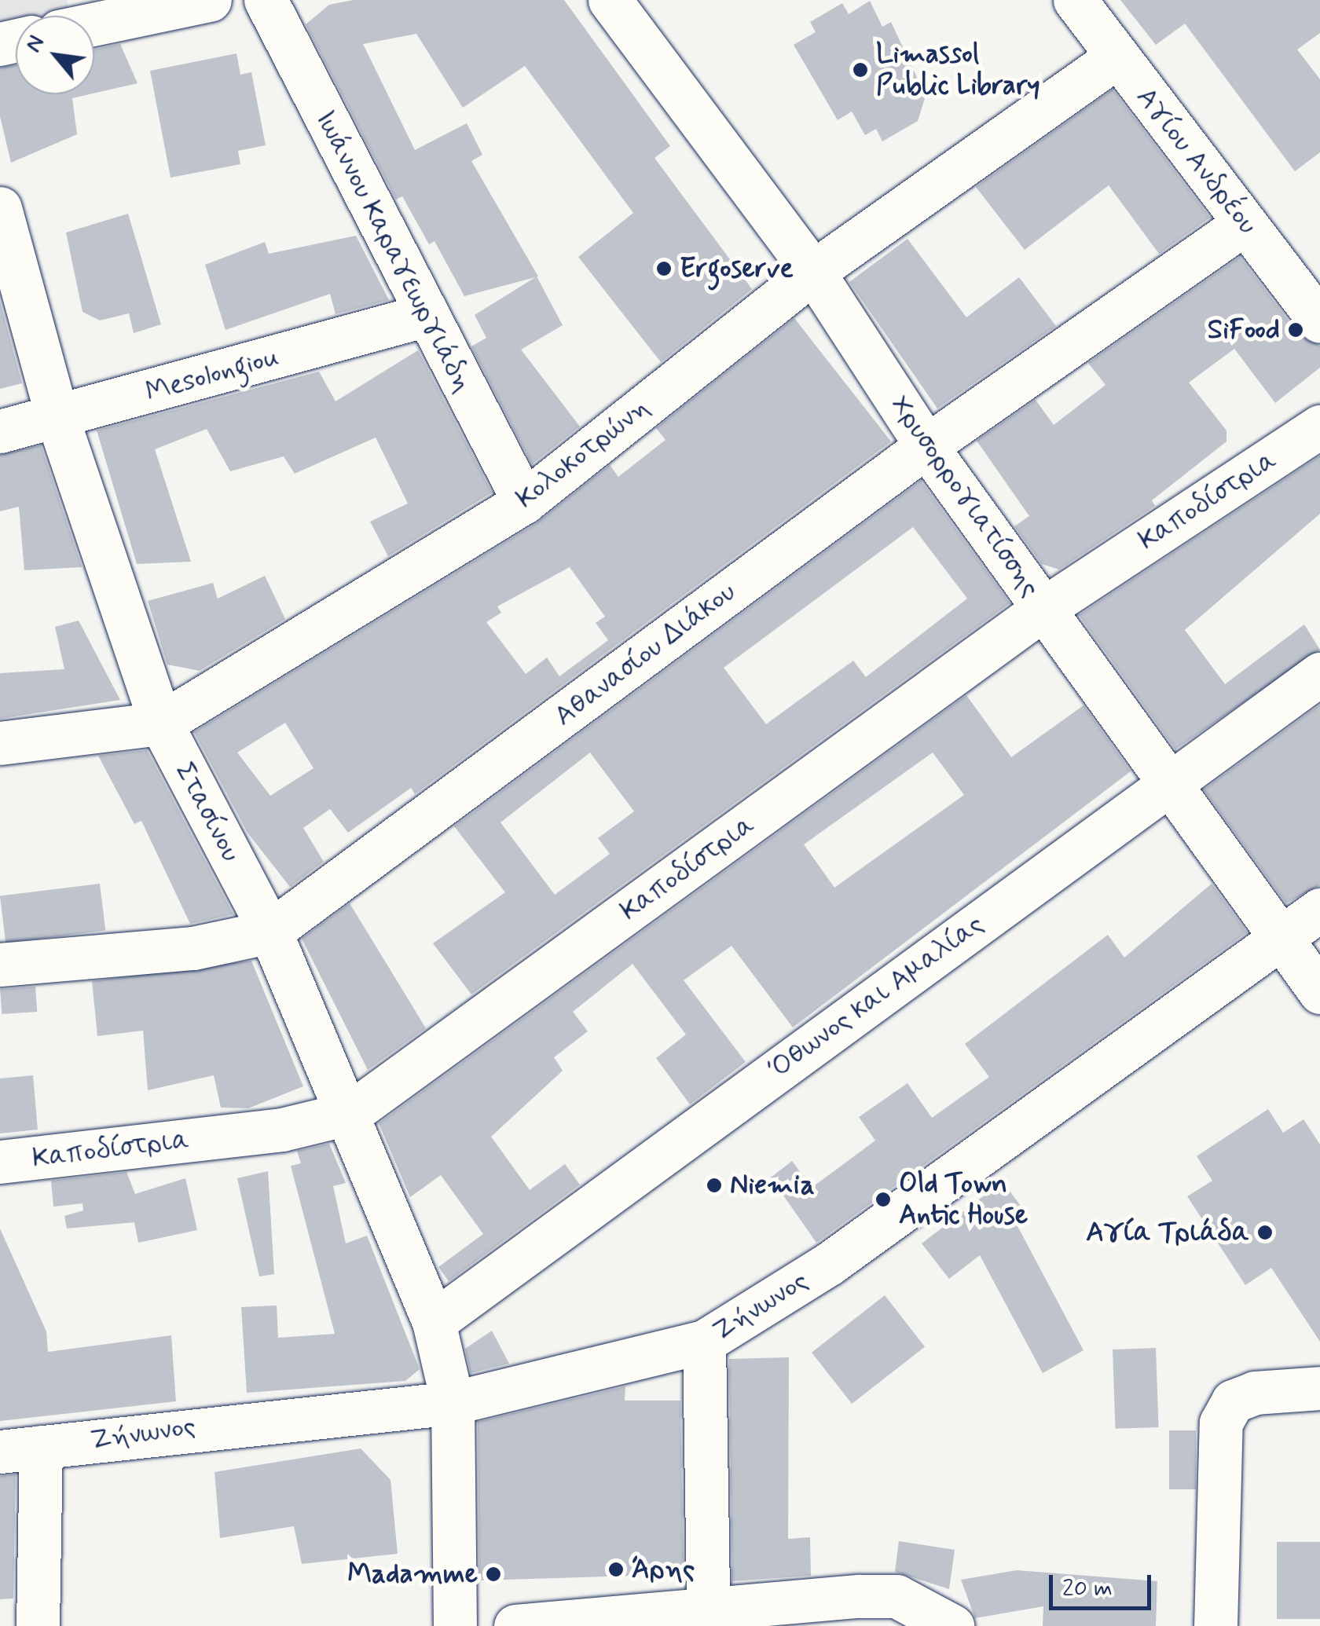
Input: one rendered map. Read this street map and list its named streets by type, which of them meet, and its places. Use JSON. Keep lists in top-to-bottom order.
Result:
{
  "streets": {
    "street": [
      "Αγίου Ανδρέου",
      "Ιωάννου Καραγεωργιάδη",
      "Mesolongiou",
      "Κολοκοτρώνη",
      "Χρυσορρογιατίσσης",
      "Καποδίστρια",
      "Αθανασίου Διάκου",
      "Στασίνου",
      "Όθωνος και Αμαλίας",
      "Ζήνωνος"
    ]
  },
  "crossings": [
    ["Αγίου Ανδρέου", "Κολοκοτρώνη"],
    ["Αγίου Ανδρέου", "Αθανασίου Διάκου"],
    ["Ιωάννου Καραγεωργιάδη", "Mesolongiou"],
    ["Ιωάννου Καραγεωργιάδη", "Κολοκοτρώνη"],
    ["Mesolongiou", "Στασίνου"],
    ["Κολοκοτρώνη", "Χρυσορρογιατίσσης"],
    ["Κολοκοτρώνη", "Στασίνου"],
    ["Χρυσορρογιατίσσης", "Καποδίστρια"],
    ["Χρυσορρογιατίσσης", "Αθανασίου Διάκου"],
    ["Χρυσορρογιατίσσης", "Όθωνος και Αμαλίας"],
    ["Χρυσορρογιατίσσης", "Ζήνωνος"],
    ["Καποδίστρια", "Στασίνου"],
    ["Αθανασίου Διάκου", "Στασίνου"],
    ["Στασίνου", "Όθωνος και Αμαλίας"],
    ["Στασίνου", "Ζήνωνος"]
  ],
  "places": [
    "Limassol Public Library",
    "Ergoserve",
    "SiFood",
    "Niemia",
    "Old Town Antic House",
    "Αγία Τριάδα",
    "Άρης",
    "Madamme"
  ],
  "scale_bar": "20 m",
  "north": "top left"
}
